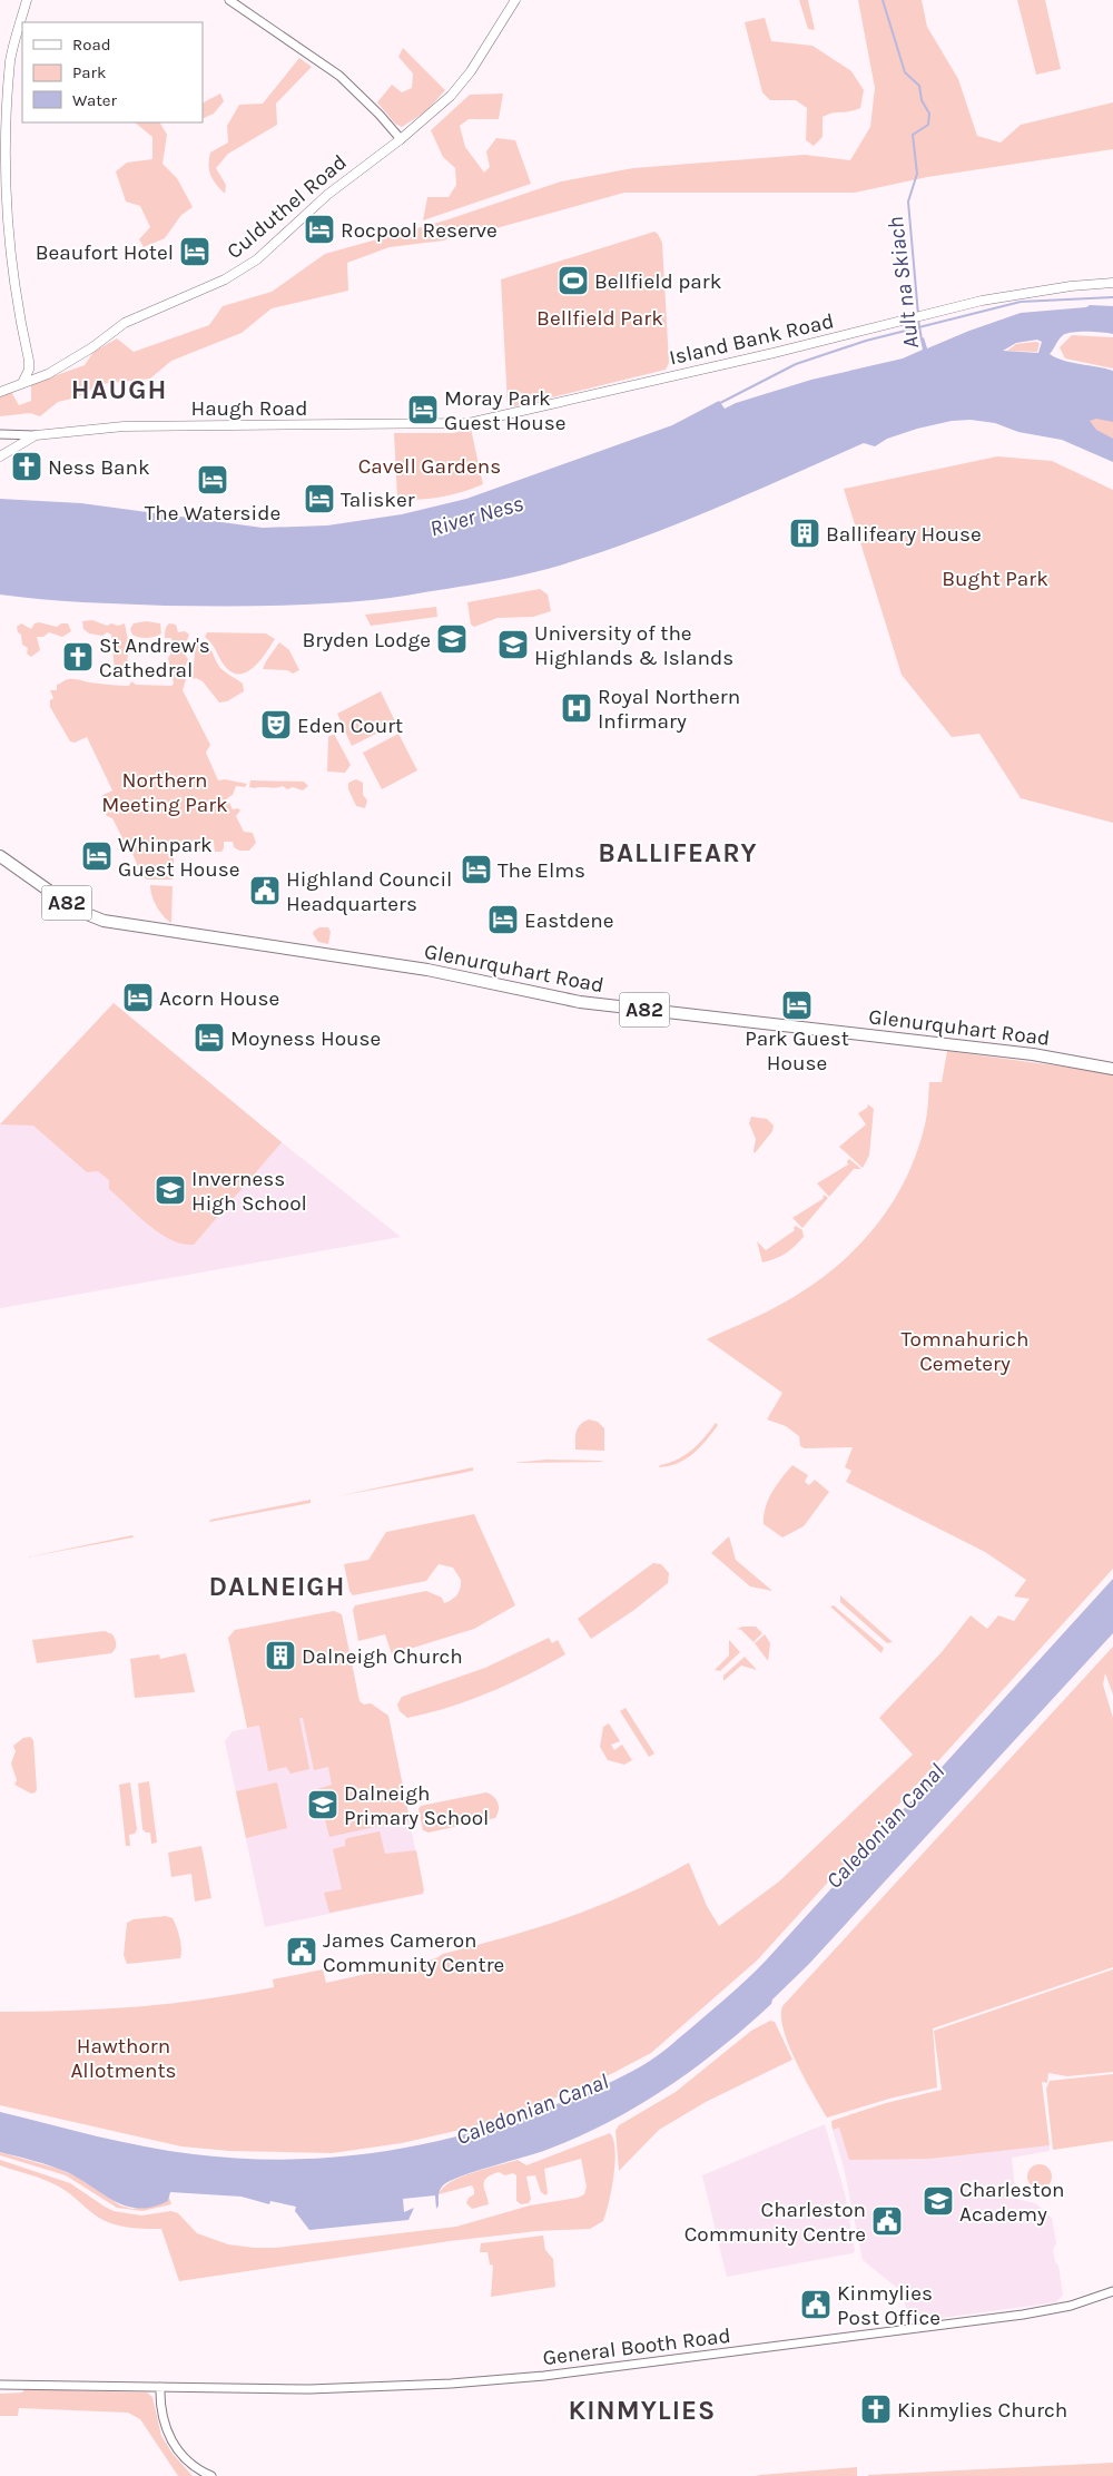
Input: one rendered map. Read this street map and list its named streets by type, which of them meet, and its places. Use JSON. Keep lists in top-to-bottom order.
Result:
{
  "streets": {
    "highway": ["A82", "Glenurquhart Road"],
    "main road": ["Culduthel Road", "Island Bank Road", "Haugh Road"],
    "street": ["General Booth Road"]
  },
  "crossings": [
    ["Island Bank Road", "Haugh Road"]
  ],
  "districts": [
    "HAUGH",
    "BALLIFEARY",
    "DALNEIGH",
    "KINMYLIES"
  ],
  "water": ["Ault na Skiach", "River Ness", "Caledonian Canal"],
  "parks": [
    "Bellfield Park",
    "Cavell Gardens",
    "Bught Park",
    "Northern Meeting Park",
    "Tomnahurich Cemetery",
    "Hawthorn Allotments"
  ],
  "places": {
    "hotel": [
      "Rocpool Reserve",
      "Beaufort Hotel",
      "Moray Park Guest House",
      "The Waterside",
      "Talisker",
      "Whinpark Guest House",
      "The Elms",
      "Eastdene",
      "Acorn House",
      "Park Guest House",
      "Moyness House"
    ],
    "sports": ["Bellfield park"],
    "church": ["Ness Bank", "St Andrew's Cathedral", "Kinmylies Church"],
    "building": ["Ballifeary House", "Dalneigh Church"],
    "school or university": [
      "Bryden Lodge",
      "University of the Highlands & Islands",
      "Inverness High School",
      "Dalneigh Primary School",
      "Charleston Academy"
    ],
    "hospital": ["Royal Northern Infirmary"],
    "theatre": ["Eden Court"],
    "public building": [
      "Highland Council Headquarters",
      "James Cameron Community Centre",
      "Charleston Community Centre",
      "Kinmylies Post Office"
    ]
  },
  "legend": ["Road", "Park", "Water"]
}
